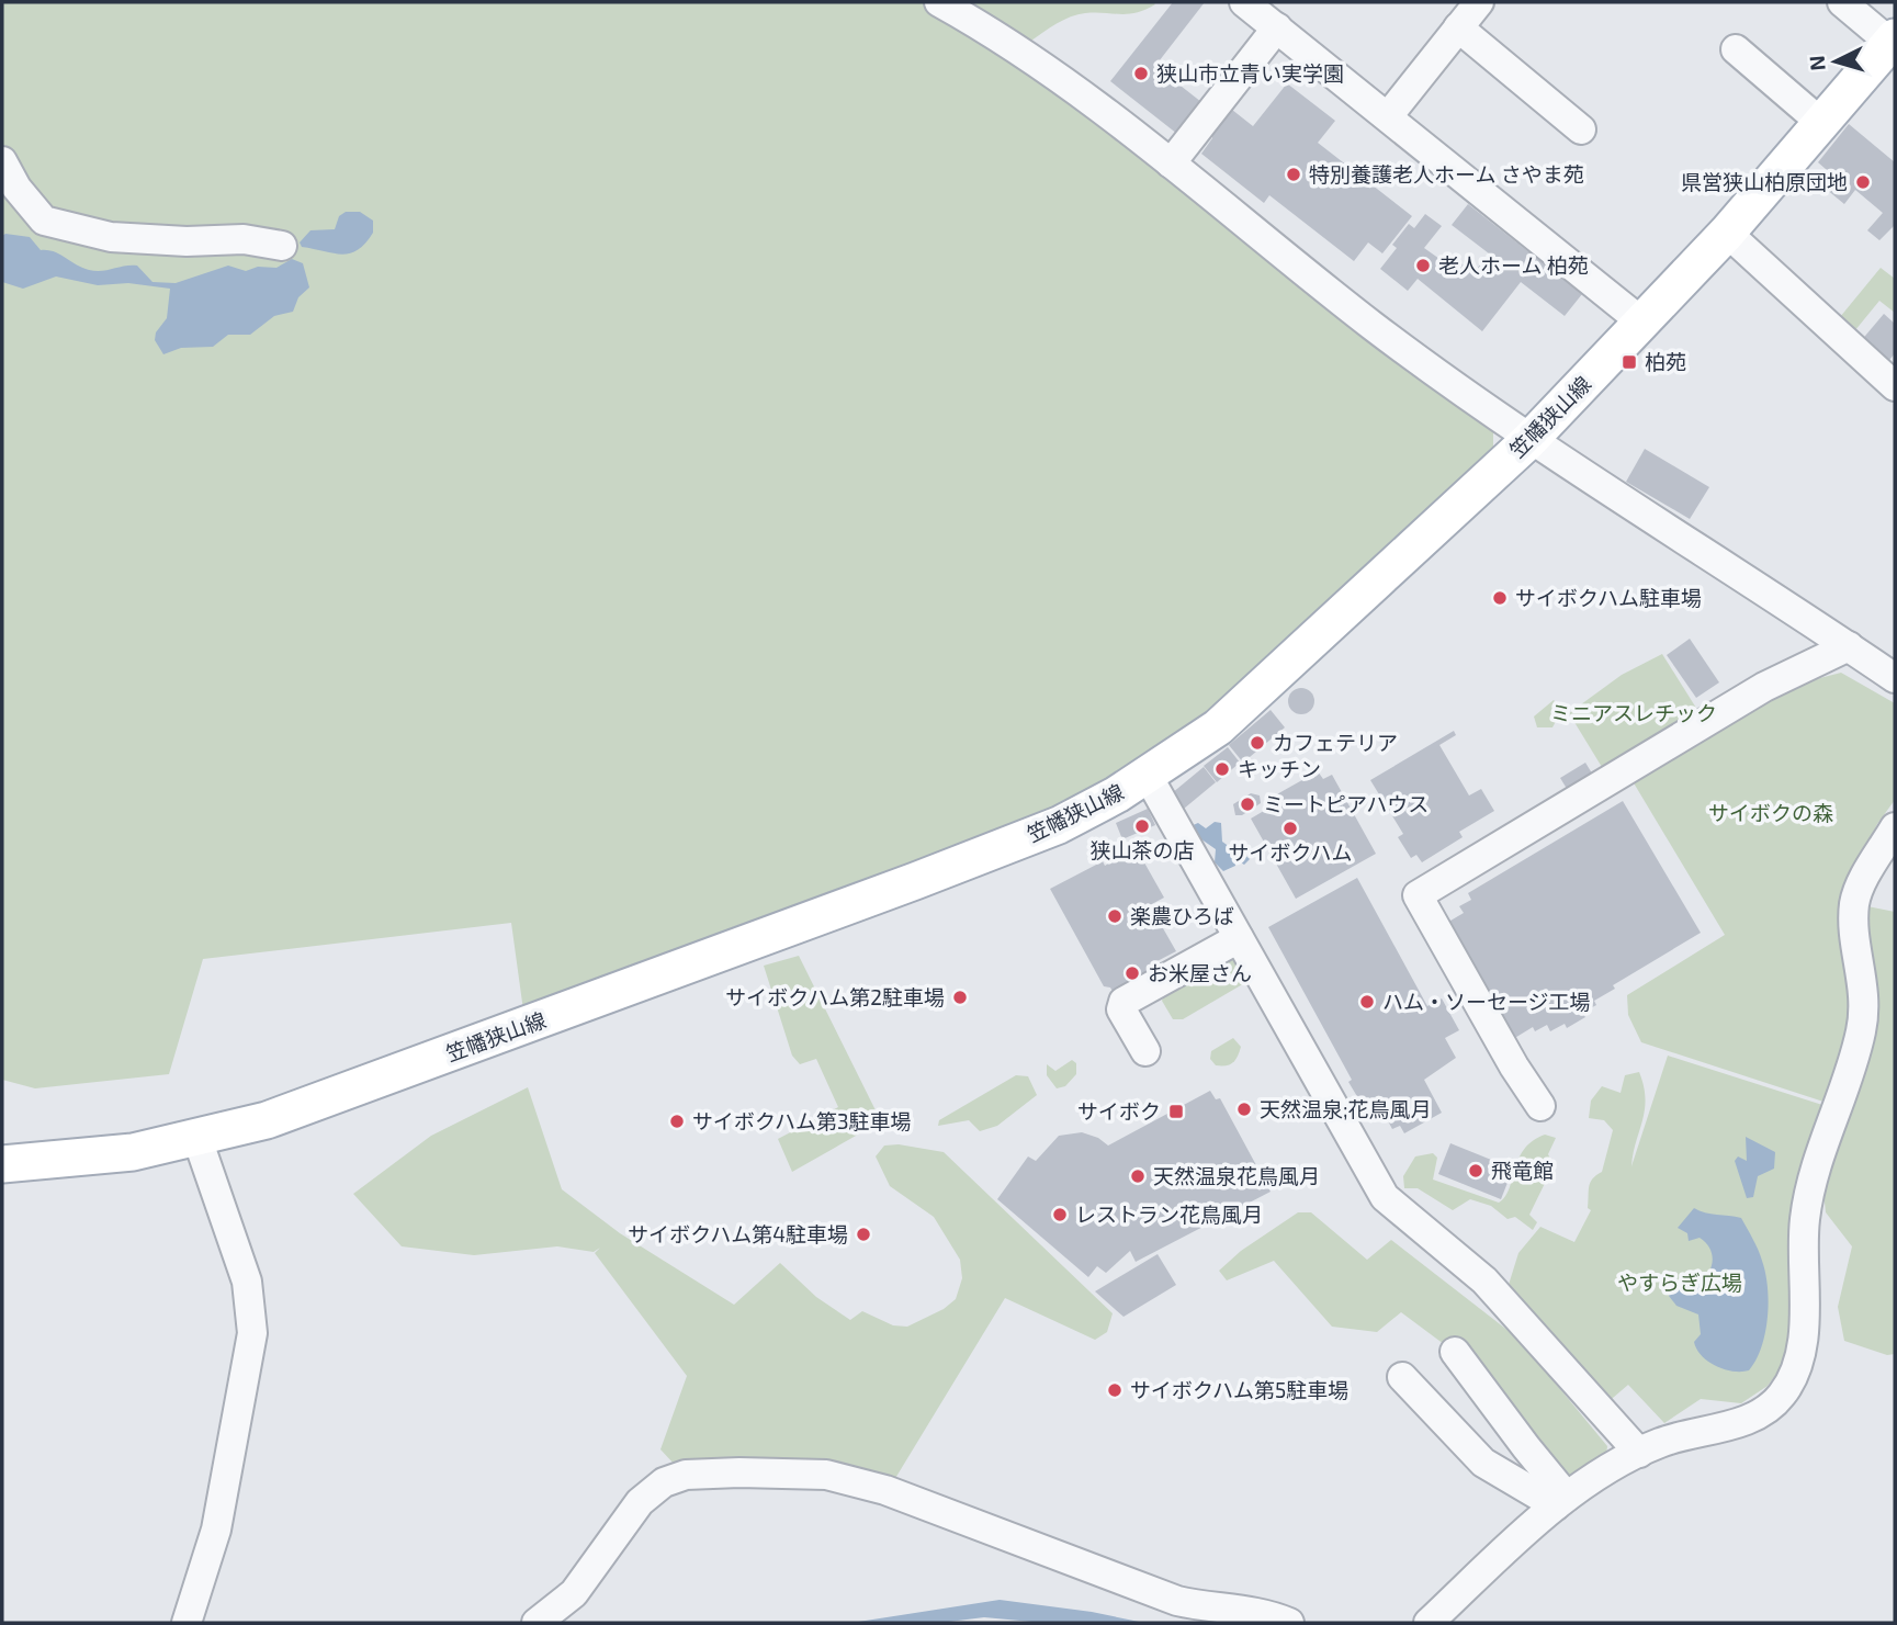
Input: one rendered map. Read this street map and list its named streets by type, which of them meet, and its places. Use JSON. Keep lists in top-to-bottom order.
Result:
{
  "streets": {
    "main road": ["笠幡狭山線"]
  },
  "parks": ["ミニアスレチック", "サイボクの森", "やすらぎ広場"],
  "places": {
    "other": [
      "狭山市立青い実学園",
      "特別養護老人ホーム さやま苑",
      "県営狭山柏原団地",
      "老人ホーム 柏苑",
      "サイボクハム駐車場",
      "カフェテリア",
      "キッチン",
      "ミートピアハウス",
      "狭山茶の店",
      "サイボクハム",
      "楽農ひろば",
      "お米屋さん",
      "サイボクハム第2駐車場",
      "ハム・ソーセージ工場",
      "天然温泉;花鳥風月",
      "サイボクハム第3駐車場",
      "飛竜館",
      "天然温泉花鳥風月",
      "レストラン花鳥風月",
      "サイボクハム第4駐車場",
      "サイボクハム第5駐車場"
    ],
    "transit": ["柏苑", "サイボク"]
  },
  "north": "left"
}
